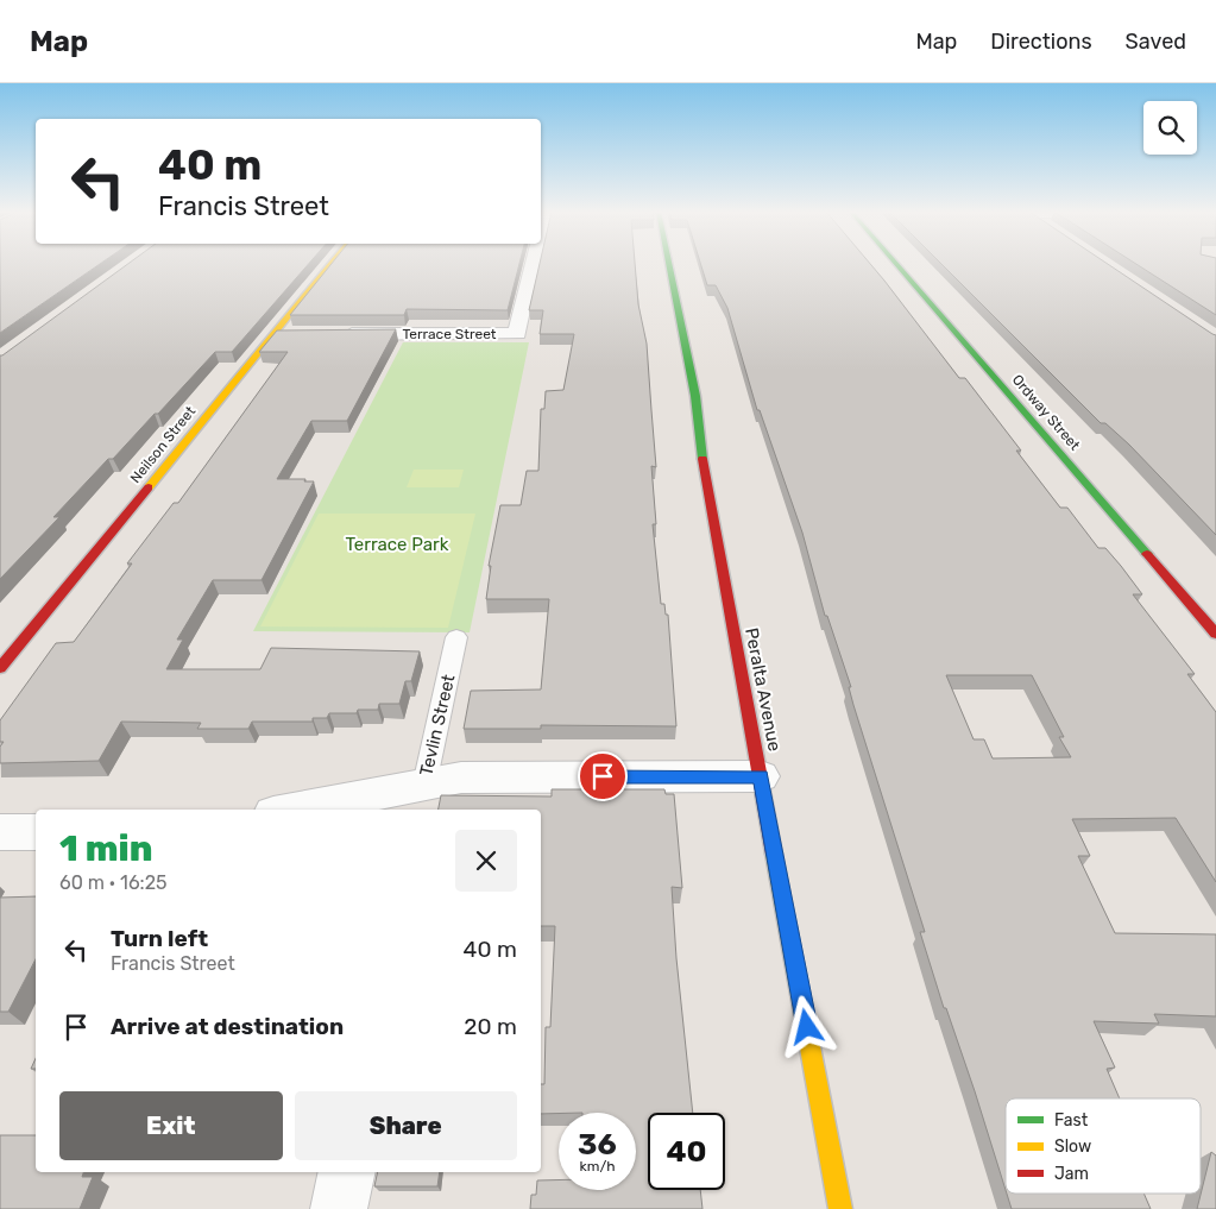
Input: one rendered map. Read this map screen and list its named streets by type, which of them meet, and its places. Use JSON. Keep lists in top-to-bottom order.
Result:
{
  "streets": {
    "street": [
      "Terrace Street",
      "Ordway Street",
      "Neilson Street",
      "Peralta Avenue"
    ],
    "lane": ["Tevlin Street"]
  },
  "parks": ["Terrace Park"],
  "legend": ["Fast", "Slow", "Jam"],
  "page": {
    "header": "Map",
    "nav": ["Map", "Directions", "Saved"],
    "turn": ["40 m", "Francis Street"],
    "heading": ["1 min", "60 m · 16:25"],
    "list": [
      {
        "name": "Turn left",
        "note": "Francis Street",
        "value": "40 m"
      },
      {
        "name": "Arrive at destination",
        "value": "20 m"
      }
    ],
    "buttons": ["Exit", "Share"],
    "speed": "36 km/h",
    "limit": "40"
  }
}
